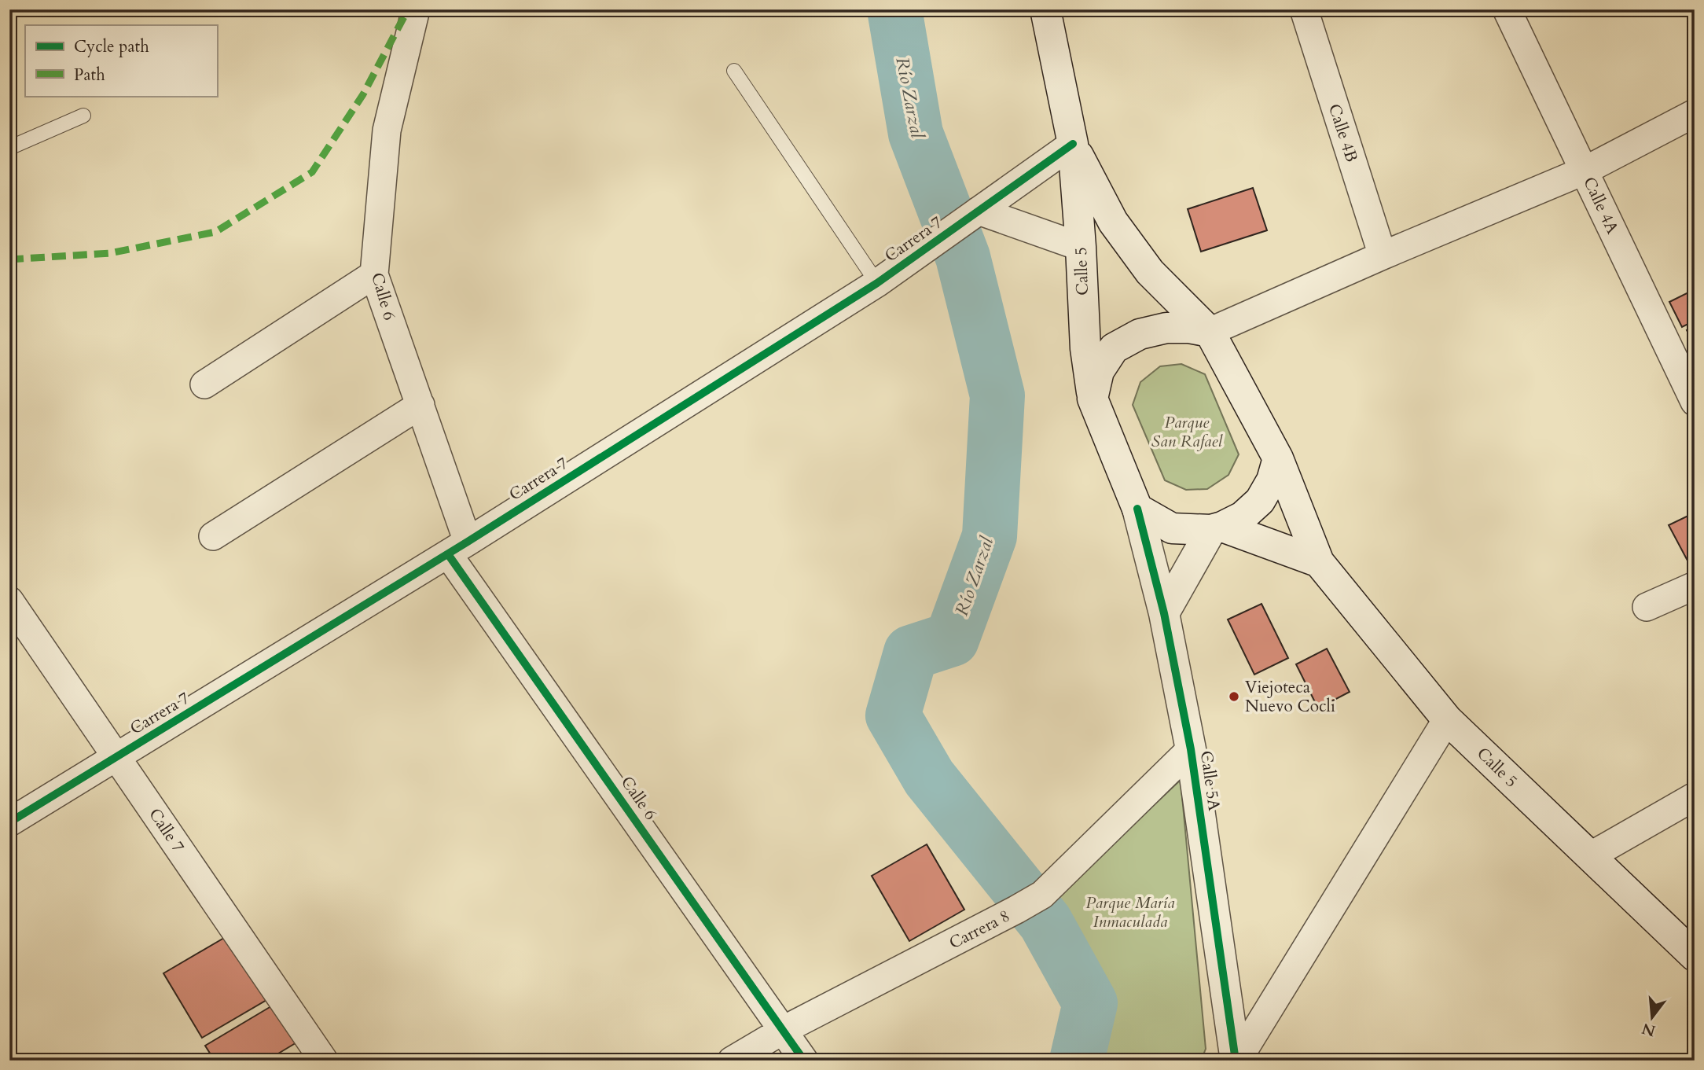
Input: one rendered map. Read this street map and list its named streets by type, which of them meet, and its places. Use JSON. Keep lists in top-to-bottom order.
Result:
{
  "streets": {
    "main road": ["Calle 5", "Calle 5A"],
    "street": [
      "Calle 4B",
      "Calle 4A",
      "Carrera 7",
      "Calle 6",
      "Calle 7",
      "Carrera 8"
    ]
  },
  "crossings": [
    ["Carrera 7", "Calle 5"],
    ["Carrera 7", "Calle 6"],
    ["Carrera 7", "Calle 7"],
    ["Calle 5", "Calle 5A"],
    ["Calle 6", "Carrera 8"],
    ["Calle 5A", "Carrera 8"]
  ],
  "water": ["Río Zarzal"],
  "parks": ["Parque San Rafael", "Parque María Inmaculada"],
  "places": ["Viejoteca Nuevo Cocli"],
  "legend": ["Cycle path", "Path"],
  "north": "bottom"
}
